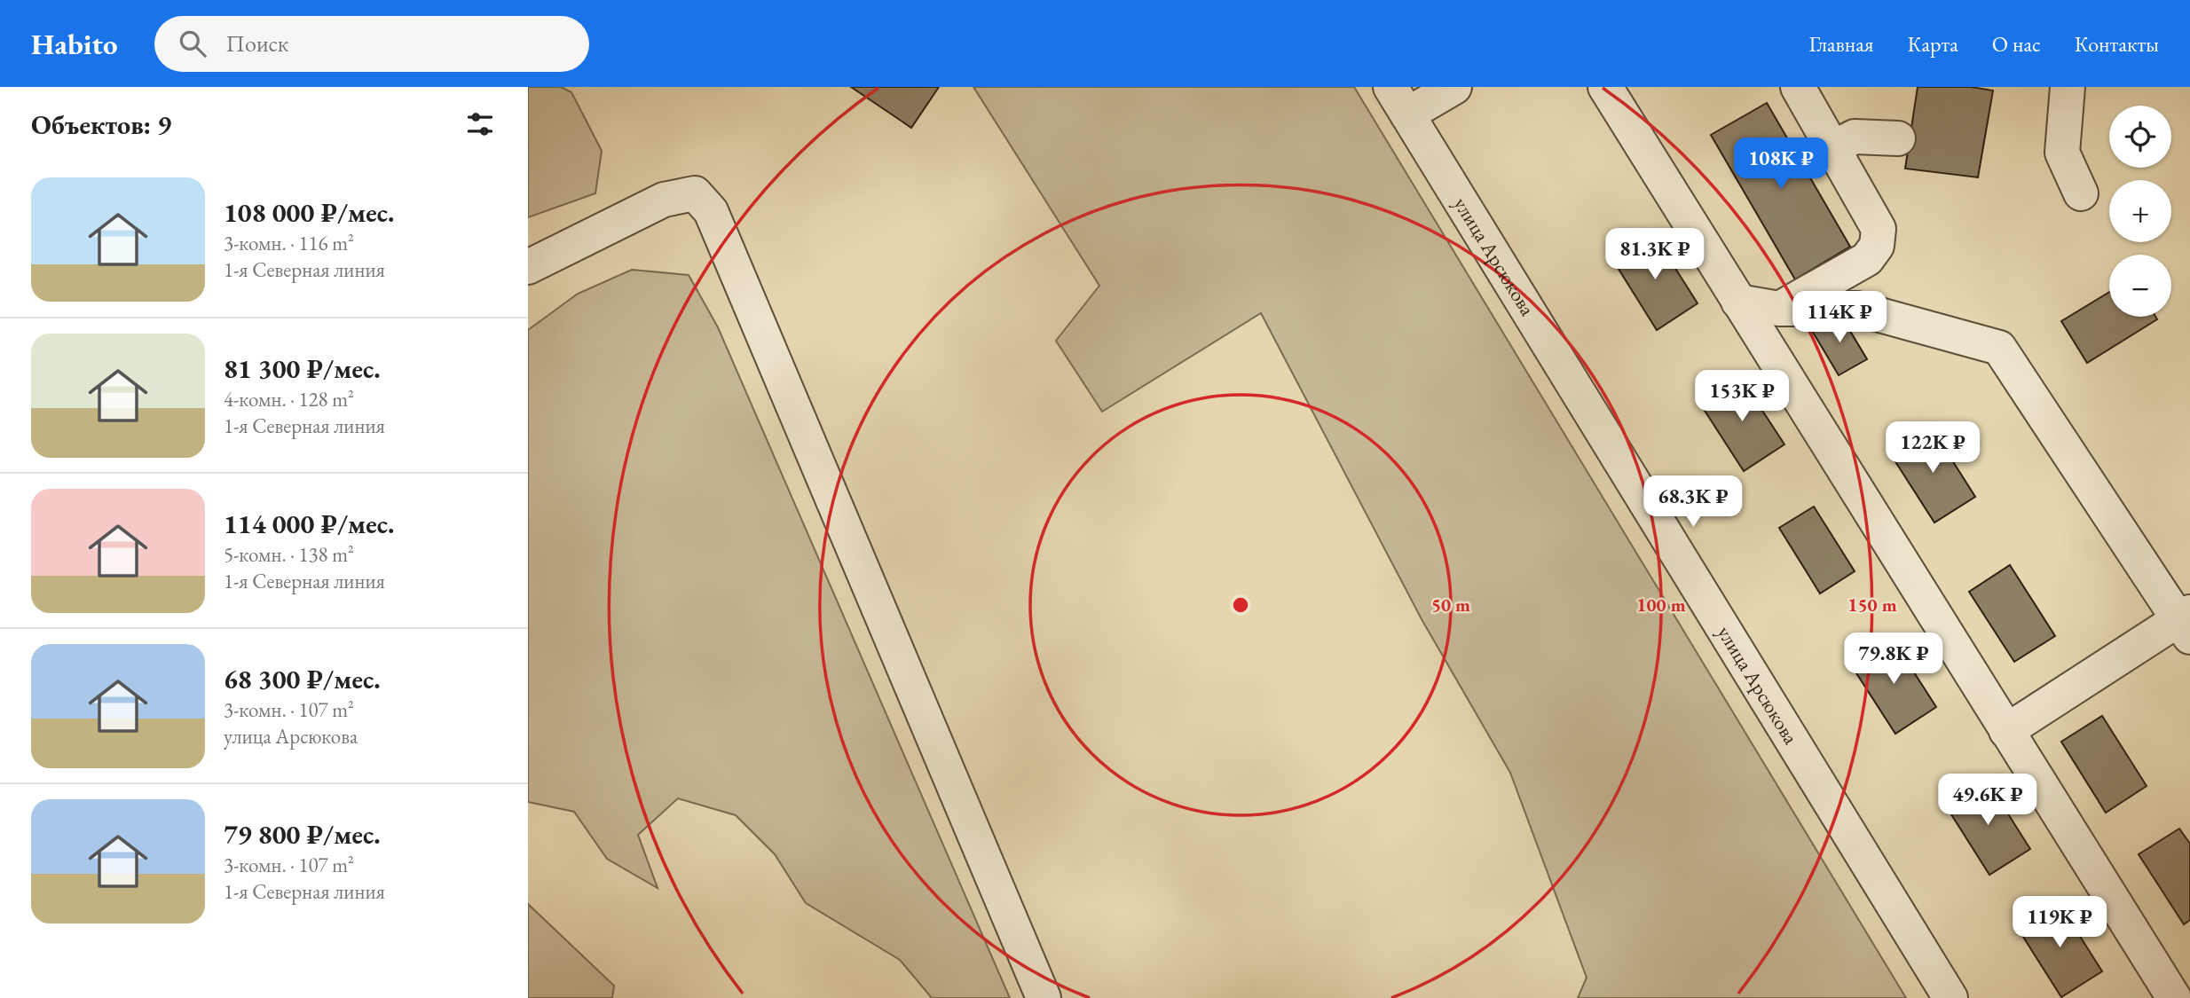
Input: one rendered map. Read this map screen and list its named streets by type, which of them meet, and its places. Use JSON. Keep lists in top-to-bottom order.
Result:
{
  "streets": {
    "street": ["улица Арсюкова"]
  },
  "page": {
    "header": "Habito",
    "search": "Поиск",
    "nav": [
      "Главная",
      "Карта",
      "О нас",
      "Контакты"
    ],
    "heading": "Объектов: 9",
    "map_buttons": ["+", "−"],
    "price": [
      "108K ₽",
      "81.3K ₽",
      "114K ₽",
      "153K ₽",
      "122K ₽",
      "68.3K ₽",
      "79.8K ₽",
      "49.6K ₽",
      "119K ₽"
    ],
    "list": [
      {
        "name": "108 000 ₽/мес.",
        "note": "3-комн. · 116 m² · 1-я Северная линия"
      },
      {
        "name": "81 300 ₽/мес.",
        "note": "4-комн. · 128 m² · 1-я Северная линия"
      },
      {
        "name": "114 000 ₽/мес.",
        "note": "5-комн. · 138 m² · 1-я Северная линия"
      },
      {
        "name": "68 300 ₽/мес.",
        "note": "3-комн. · 107 m² · улица Арсюкова"
      },
      {
        "name": "79 800 ₽/мес.",
        "note": "3-комн. · 107 m² · 1-я Северная линия"
      }
    ]
  },
  "rings": ["50 m", "100 m", "150 m"]
}
